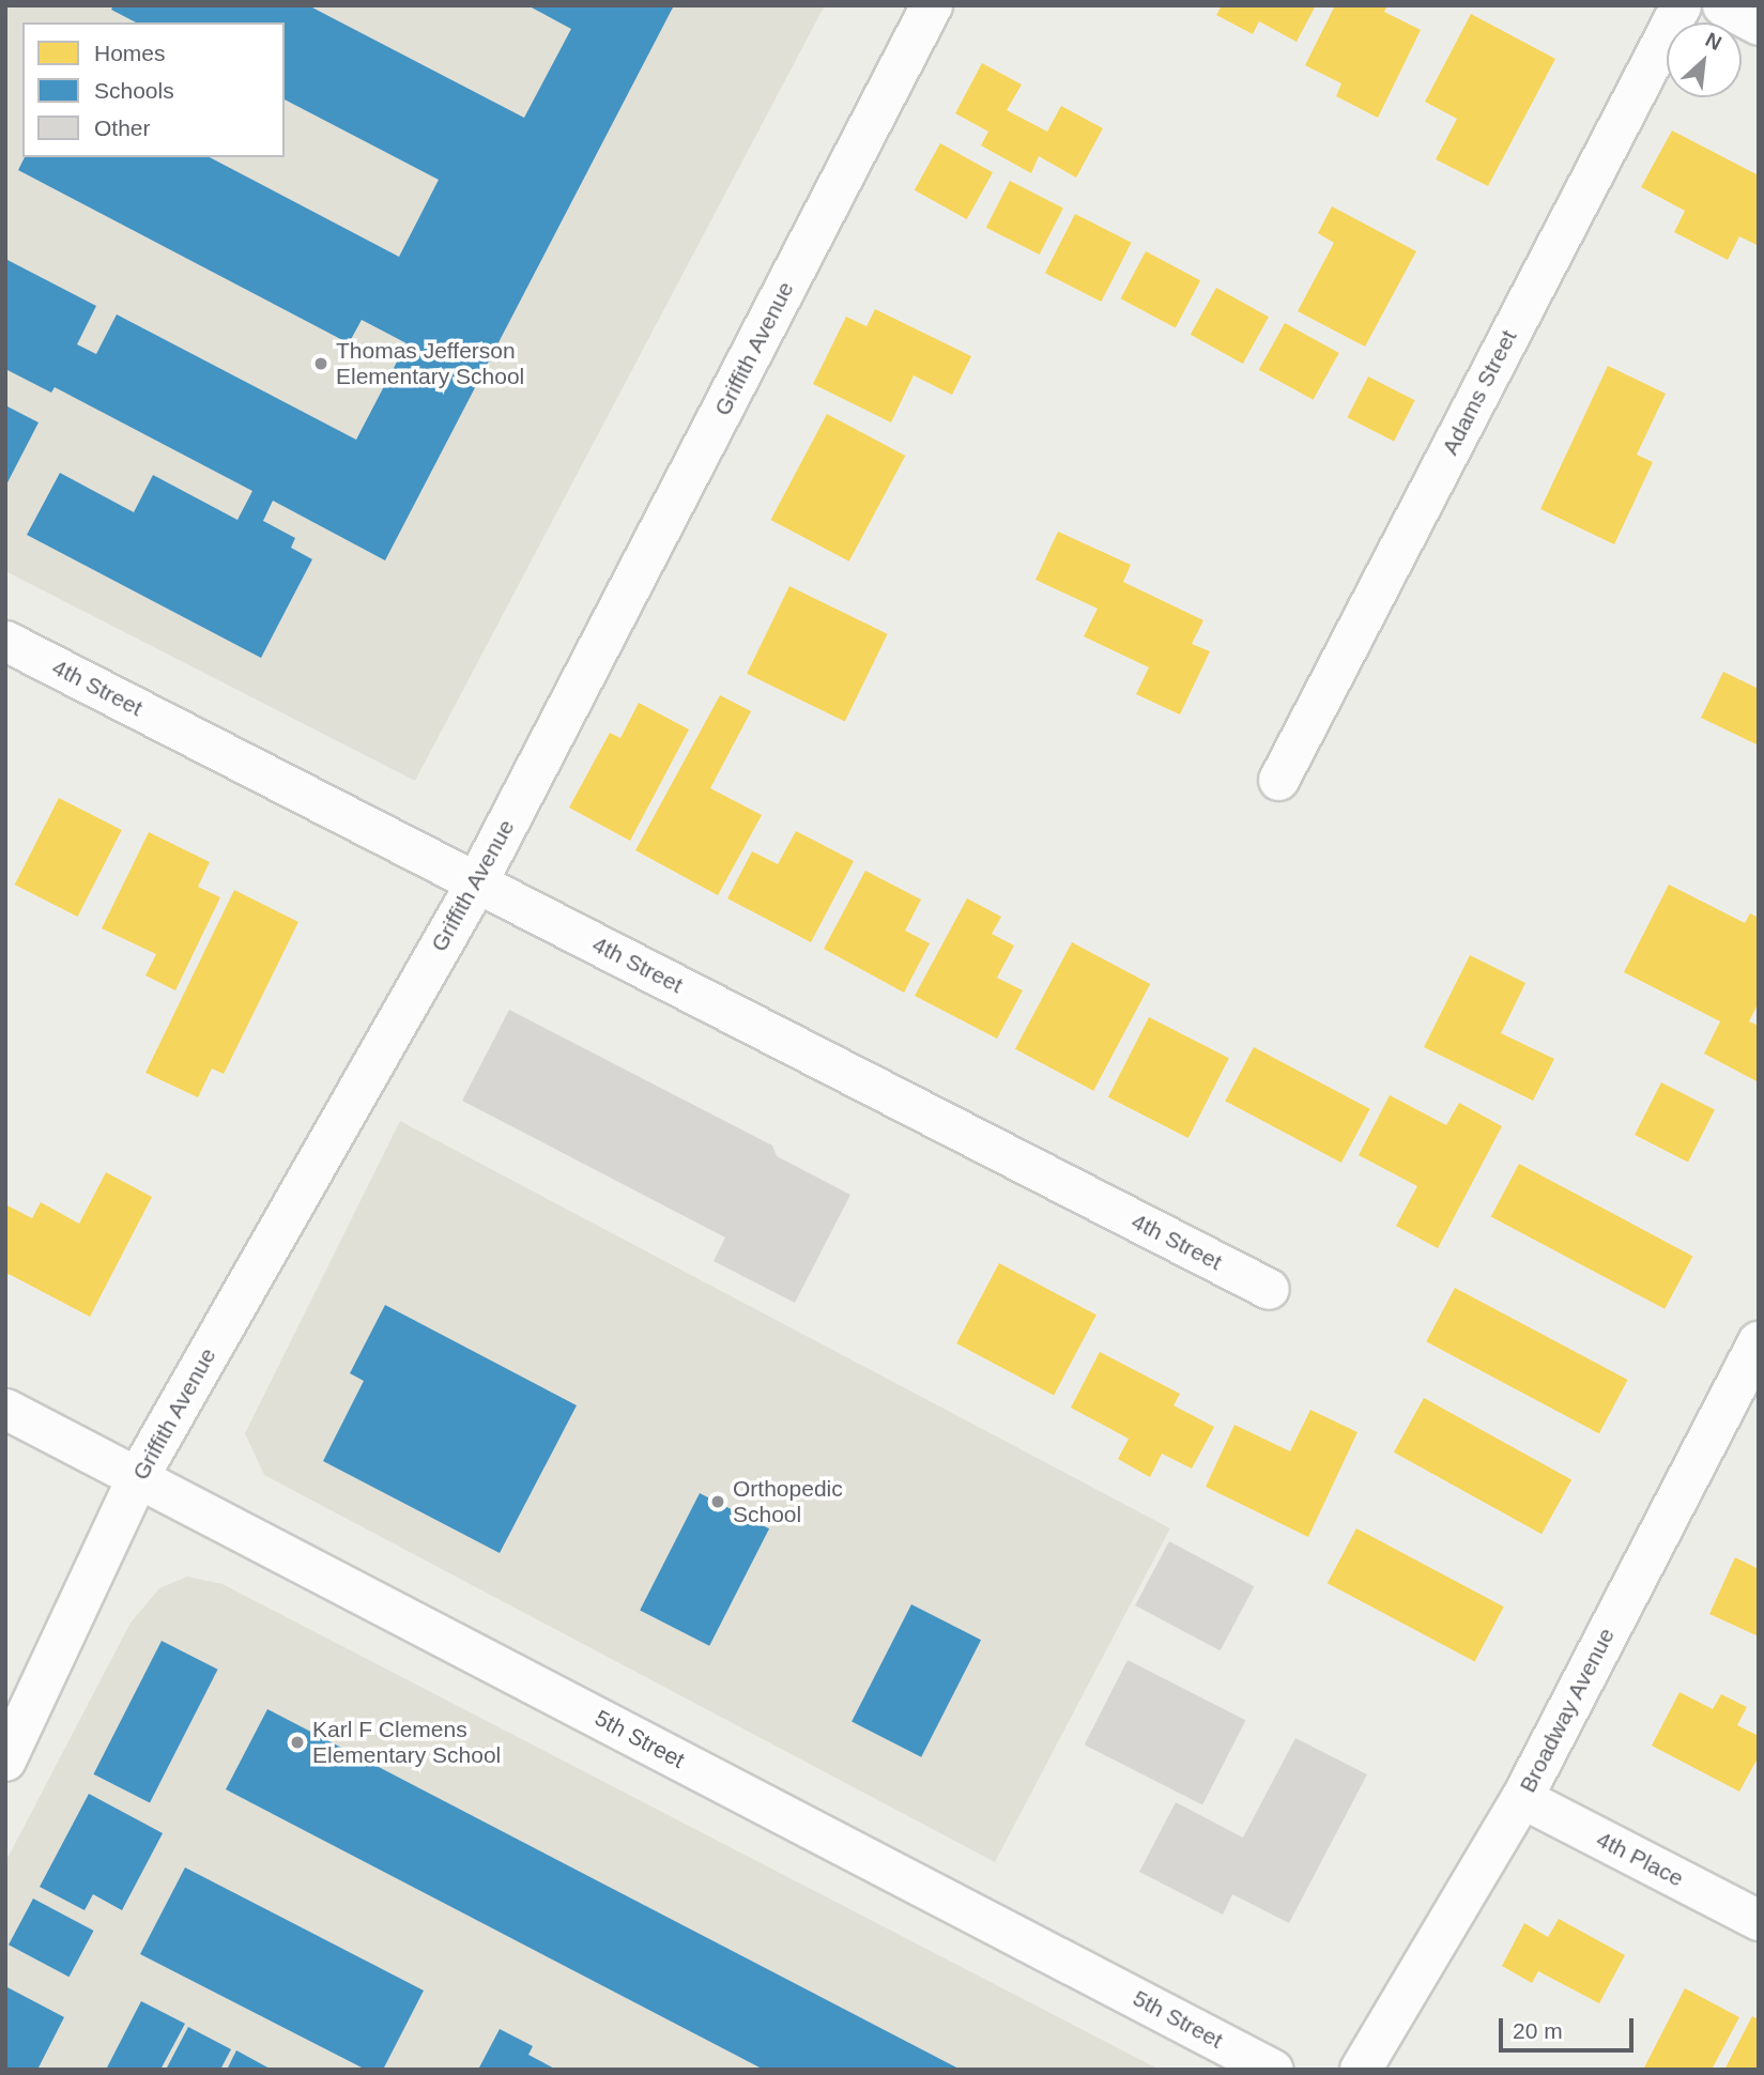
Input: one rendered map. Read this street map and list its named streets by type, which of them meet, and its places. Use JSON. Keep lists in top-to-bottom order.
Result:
{
  "streets": {
    "main road": ["Griffith Avenue", "Broadway Avenue"],
    "street": [
      "Adams Street",
      "4th Street",
      "5th Street",
      "4th Place"
    ]
  },
  "crossings": [
    ["Griffith Avenue", "4th Street"],
    ["Griffith Avenue", "5th Street"],
    ["Broadway Avenue", "4th Place"]
  ],
  "places": ["Thomas Jefferson Elementary School", "Orthopedic School", "Karl F Clemens Elementary School"],
  "legend": ["Homes", "Schools", "Other"],
  "scale_bar": "20 m",
  "north": "top right"
}
